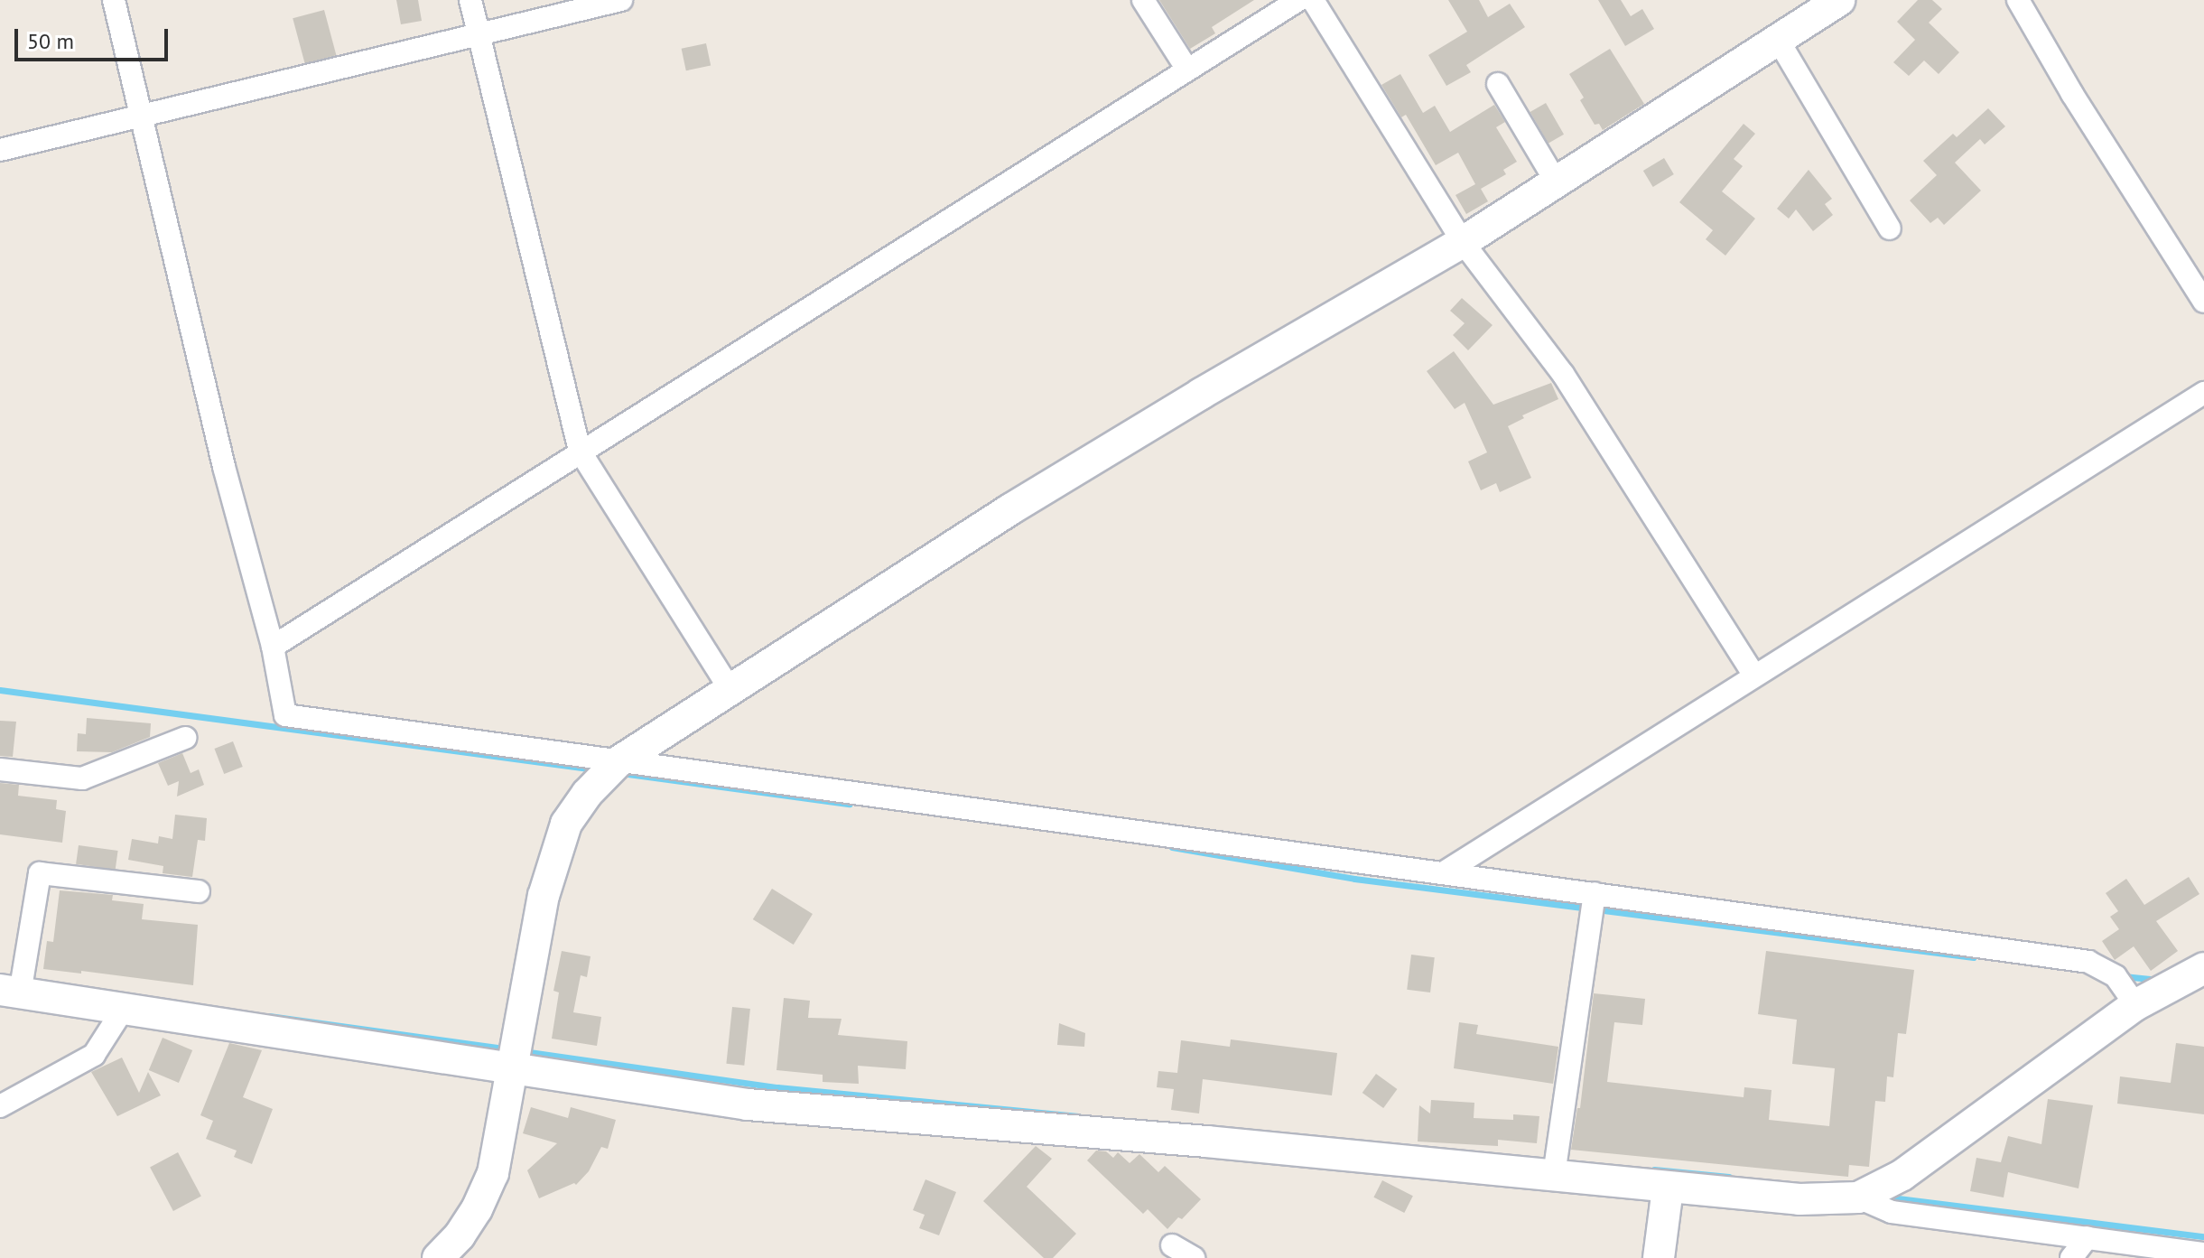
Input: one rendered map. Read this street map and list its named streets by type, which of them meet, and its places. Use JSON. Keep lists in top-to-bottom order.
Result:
{
  "scale_bar": "50 m"
}
